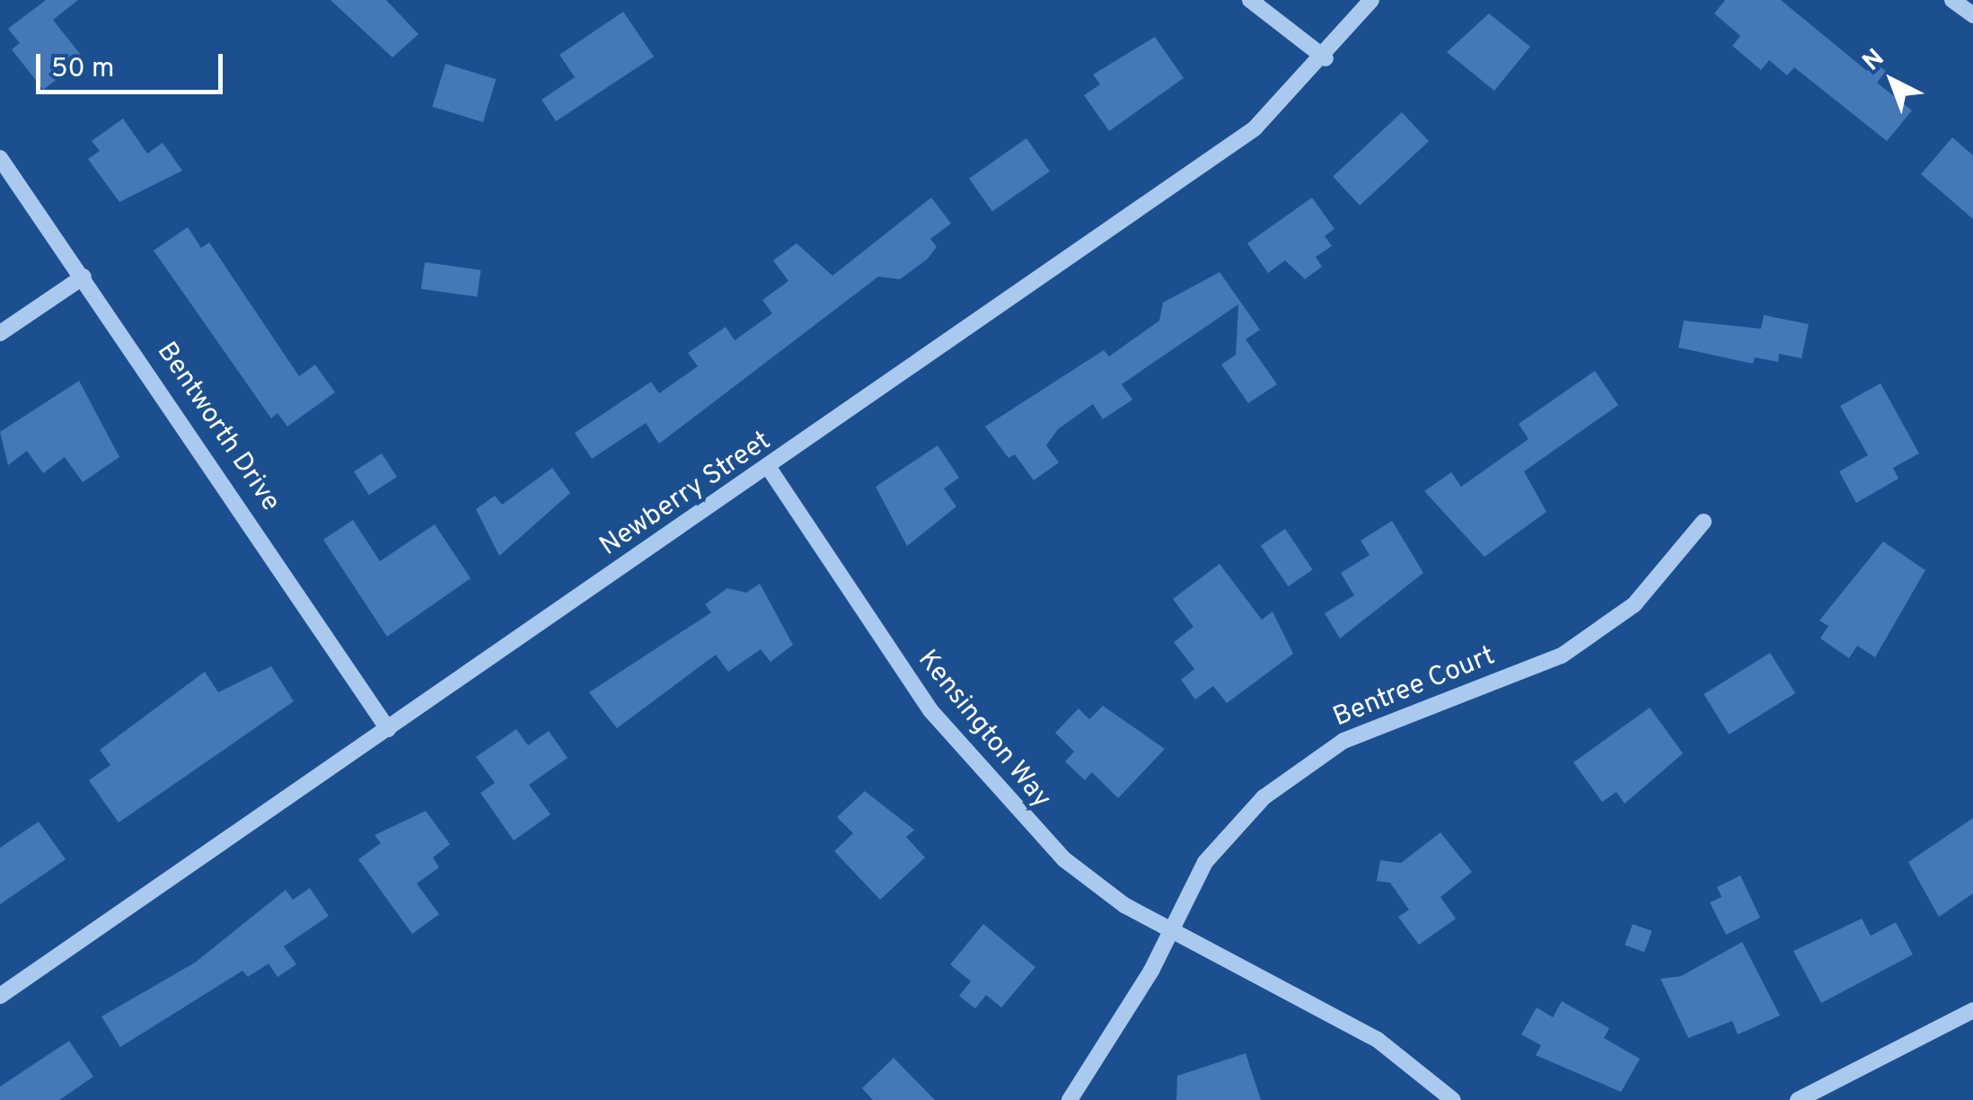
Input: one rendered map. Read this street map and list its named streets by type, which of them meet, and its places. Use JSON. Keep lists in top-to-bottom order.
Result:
{
  "streets": {
    "street": [
      "Bentworth Drive",
      "Newberry Street",
      "Bentree Court",
      "Kensington Way"
    ]
  },
  "crossings": [
    ["Bentworth Drive", "Newberry Street"],
    ["Newberry Street", "Kensington Way"],
    ["Bentree Court", "Kensington Way"]
  ],
  "scale_bar": "50 m",
  "north": "top left"
}
